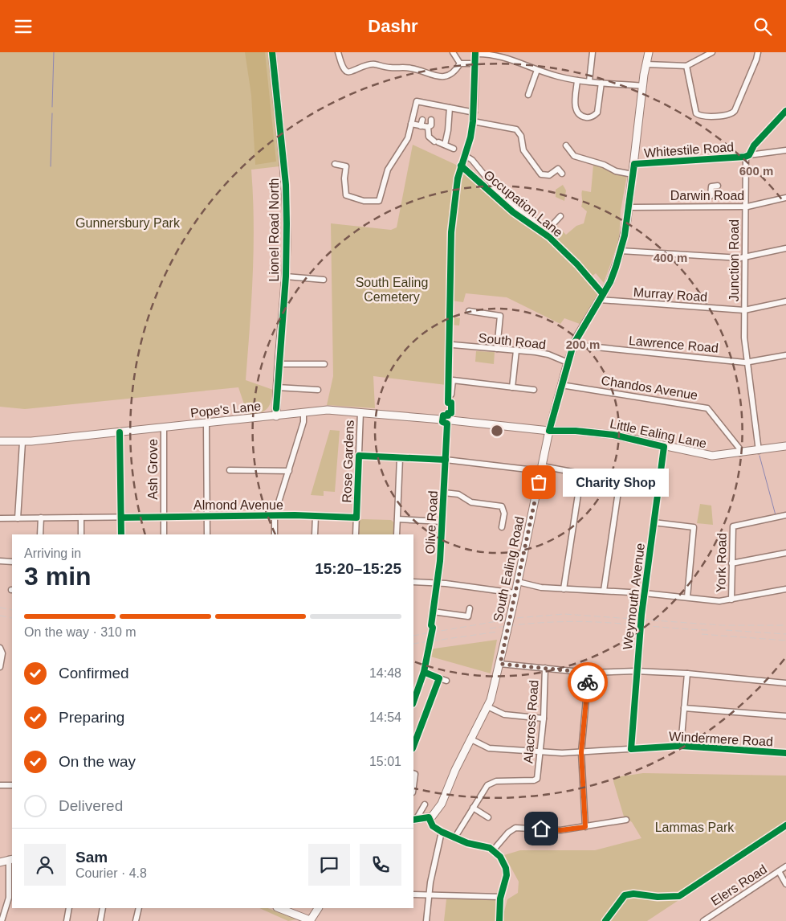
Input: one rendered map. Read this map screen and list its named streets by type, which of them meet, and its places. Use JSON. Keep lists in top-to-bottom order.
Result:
{
  "streets": {
    "main road": [
      "Lionel Road North",
      "Pope's Lane",
      "Little Ealing Lane",
      "South Ealing Road"
    ],
    "street": [
      "Whitestile Road",
      "Darwin Road",
      "Junction Road",
      "Murray Road",
      "South Road",
      "Lawrence Road",
      "Chandos Avenue",
      "Rose Gardens",
      "Ash Grove",
      "Almond Avenue",
      "Olive Road",
      "York Road",
      "Weymouth Avenue",
      "Alacross Road",
      "Windermere Road",
      "Elers Road"
    ],
    "cycle path": ["Occupation Lane"]
  },
  "crossings": [
    ["Whitestile Road", "Junction Road"],
    ["Whitestile Road", "South Ealing Road"],
    ["Darwin Road", "Junction Road"],
    ["Darwin Road", "South Ealing Road"],
    ["Lionel Road North", "Pope's Lane"],
    ["Junction Road", "Murray Road"],
    ["Junction Road", "Lawrence Road"],
    ["Junction Road", "Little Ealing Lane"],
    ["Murray Road", "South Ealing Road"],
    ["South Road", "South Ealing Road"],
    ["Lawrence Road", "South Ealing Road"],
    ["Chandos Avenue", "Little Ealing Lane"],
    ["Chandos Avenue", "South Ealing Road"],
    ["Pope's Lane", "Little Ealing Lane"],
    ["Pope's Lane", "Rose Gardens"],
    ["Pope's Lane", "Ash Grove"],
    ["Pope's Lane", "Olive Road"],
    ["Pope's Lane", "South Ealing Road"],
    ["Little Ealing Lane", "South Ealing Road"],
    ["Little Ealing Lane", "Weymouth Avenue"],
    ["Rose Gardens", "Almond Avenue"],
    ["Ash Grove", "Almond Avenue"],
    ["South Ealing Road", "Windermere Road"],
    ["Weymouth Avenue", "Windermere Road"],
    ["Alacross Road", "Windermere Road"]
  ],
  "parks": ["Gunnersbury Park", "South Ealing Cemetery", "Lammas Park"],
  "places": ["Charity Shop"],
  "page": {
    "header": "Dashr",
    "bubble": "Charity Shop",
    "heading": ["3 min", "Arriving in", "15:20–15:25"],
    "panel": ["Sam", "Courier · 4.8"],
    "bar": "On the way · 310 m",
    "list": [
      ["Confirmed", "14:48"],
      ["Preparing", "14:54"],
      ["On the way", "15:01"],
      "Delivered"
    ]
  },
  "rings": ["600 m", "400 m", "200 m"]
}
